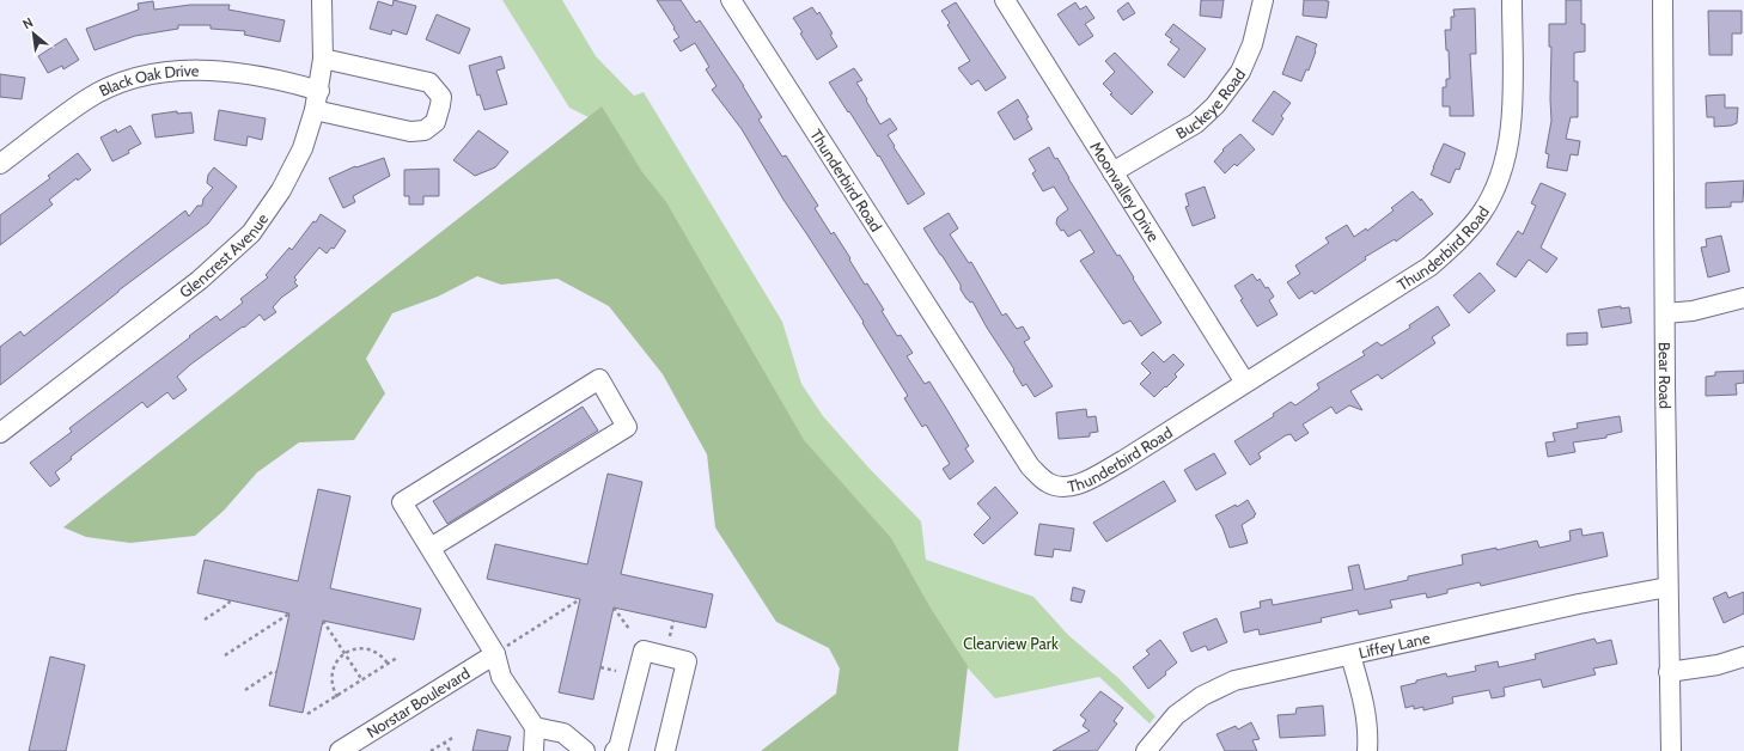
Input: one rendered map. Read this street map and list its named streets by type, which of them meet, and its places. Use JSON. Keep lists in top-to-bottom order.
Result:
{
  "streets": {
    "street": [
      "Black Oak Drive",
      "Buckeye Road",
      "Thunderbird Road",
      "Moonvalley Drive",
      "Glencrest Avenue",
      "Bear Road",
      "Liffey Lane",
      "Norstar Boulevard"
    ]
  },
  "crossings": [
    ["Black Oak Drive", "Glencrest Avenue"],
    ["Buckeye Road", "Moonvalley Drive"],
    ["Thunderbird Road", "Moonvalley Drive"],
    ["Bear Road", "Liffey Lane"]
  ],
  "parks": ["Clearview Park"],
  "north": "top left"
}
